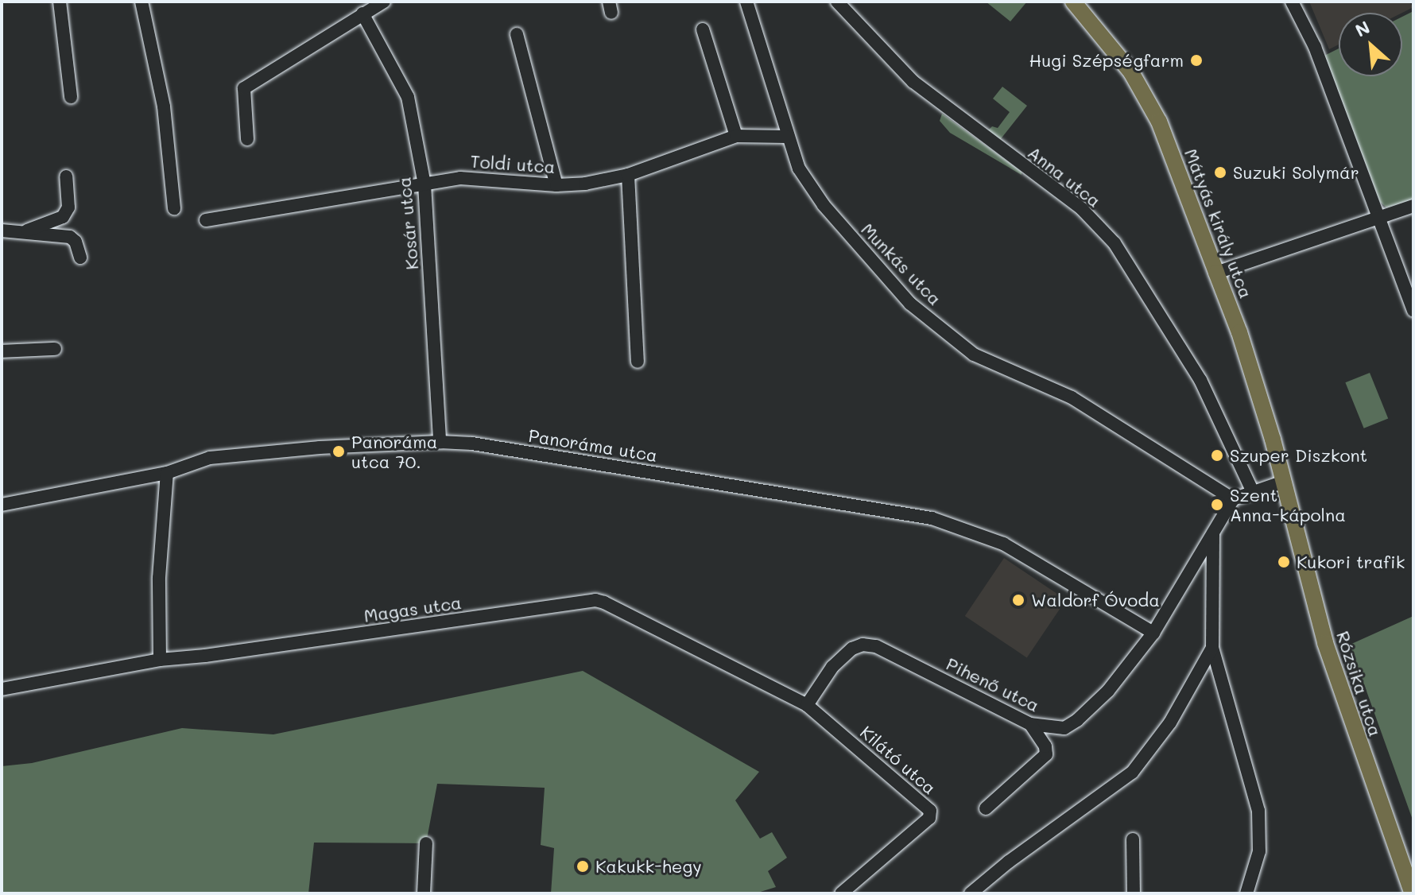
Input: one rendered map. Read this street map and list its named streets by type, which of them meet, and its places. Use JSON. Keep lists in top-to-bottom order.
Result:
{
  "streets": {
    "main road": ["Mátyás király utca", "Rózsika utca"],
    "street": [
      "Toldi utca",
      "Anna utca",
      "Kosár utca",
      "Munkás utca",
      "Panoráma utca",
      "Magas utca",
      "Pihenő utca",
      "Kilátó utca"
    ]
  },
  "crossings": [
    ["Toldi utca", "Kosár utca"],
    ["Toldi utca", "Munkás utca"],
    ["Kosár utca", "Panoráma utca"],
    ["Mátyás király utca", "Rózsika utca"],
    ["Munkás utca", "Pihenő utca"],
    ["Panoráma utca", "Pihenő utca"],
    ["Magas utca", "Pihenő utca"],
    ["Magas utca", "Kilátó utca"],
    ["Pihenő utca", "Kilátó utca"]
  ],
  "places": [
    "Hugi Szépségfarm",
    "Suzuki Solymár",
    "Panoráma utca 70.",
    "Szuper Diszkont",
    "Szent Anna-kápolna",
    "Kukori trafik",
    "Waldorf Óvoda",
    "Kakukk-hegy"
  ],
  "north": "top left"
}
